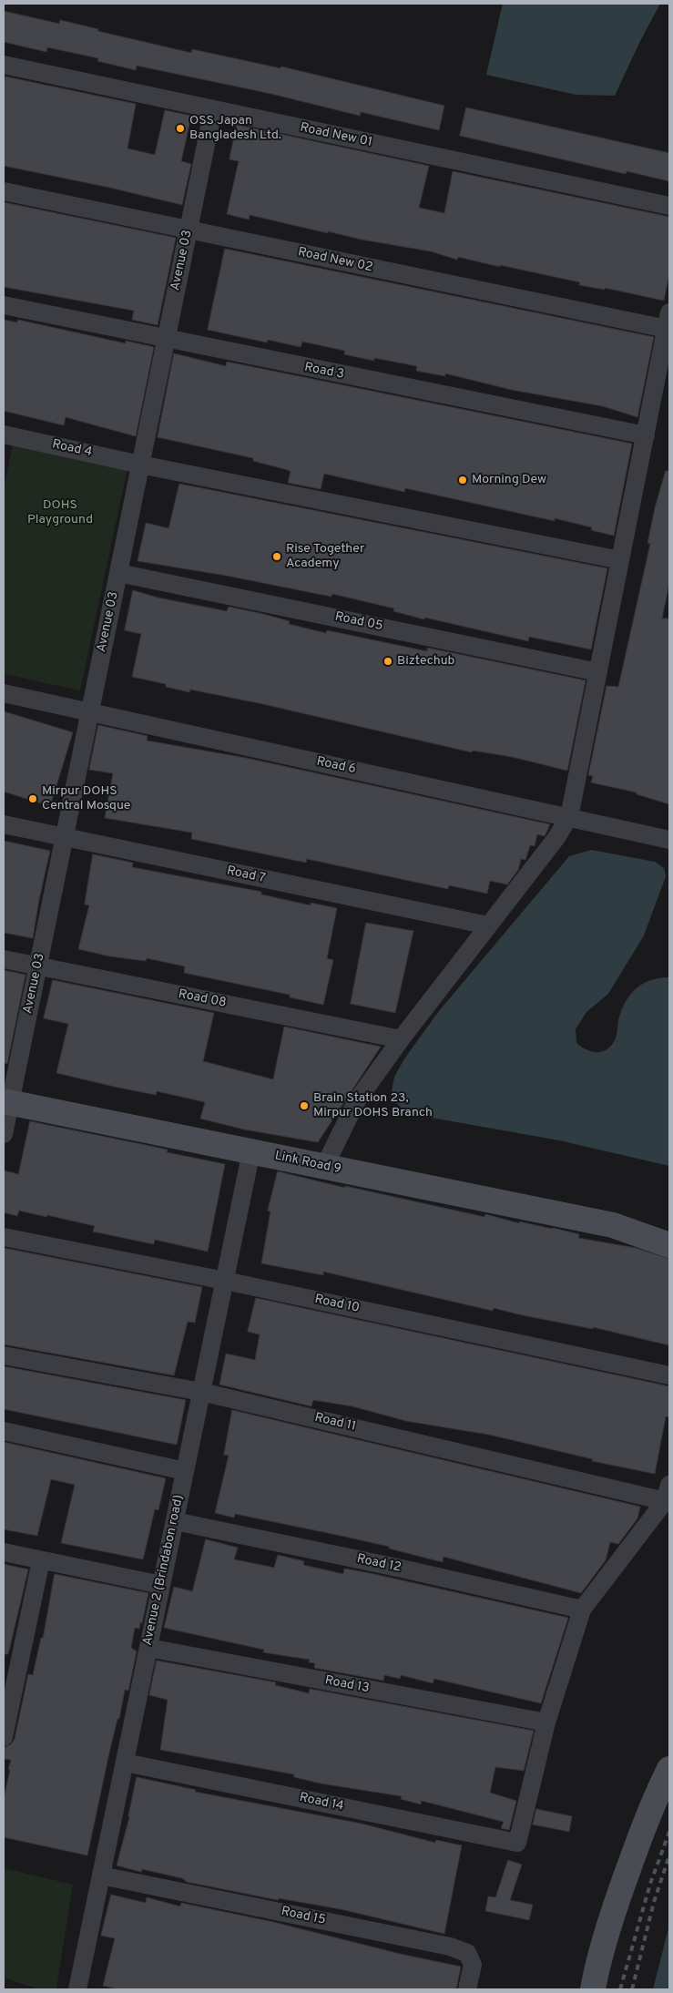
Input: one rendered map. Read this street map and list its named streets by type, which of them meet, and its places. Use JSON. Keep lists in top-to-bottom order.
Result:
{
  "streets": {
    "main road": ["Link Road 9"],
    "street": [
      "Road New 01",
      "Avenue 03",
      "Road New 02",
      "Road 3",
      "Road 4",
      "Road 05",
      "Road 6",
      "Road 7",
      "Road 08",
      "Road 10",
      "Road 11",
      "Road 12",
      "Avenue 2 (Brindabon road)",
      "Road 13",
      "Road 14",
      "Road 15"
    ]
  },
  "crossings": [
    ["Road New 01", "Avenue 03"],
    ["Avenue 03", "Road New 02"],
    ["Avenue 03", "Road 3"],
    ["Avenue 03", "Road 4"],
    ["Avenue 03", "Road 05"],
    ["Avenue 03", "Road 6"],
    ["Avenue 03", "Road 7"],
    ["Avenue 03", "Road 08"],
    ["Avenue 03", "Link Road 9"],
    ["Link Road 9", "Avenue 2 (Brindabon road)"],
    ["Road 10", "Avenue 2 (Brindabon road)"],
    ["Road 11", "Avenue 2 (Brindabon road)"],
    ["Road 12", "Avenue 2 (Brindabon road)"],
    ["Avenue 2 (Brindabon road)", "Road 13"],
    ["Avenue 2 (Brindabon road)", "Road 14"],
    ["Avenue 2 (Brindabon road)", "Road 15"],
    ["Road 13", "Road 14"]
  ],
  "parks": ["DOHS Playground"],
  "places": [
    "OSS Japan Bangladesh Ltd.",
    "Morning Dew",
    "Rise Together Academy",
    "Biztechub",
    "Mirpur DOHS Central Mosque",
    "Brain Station 23, Mirpur DOHS Branch"
  ]
}
